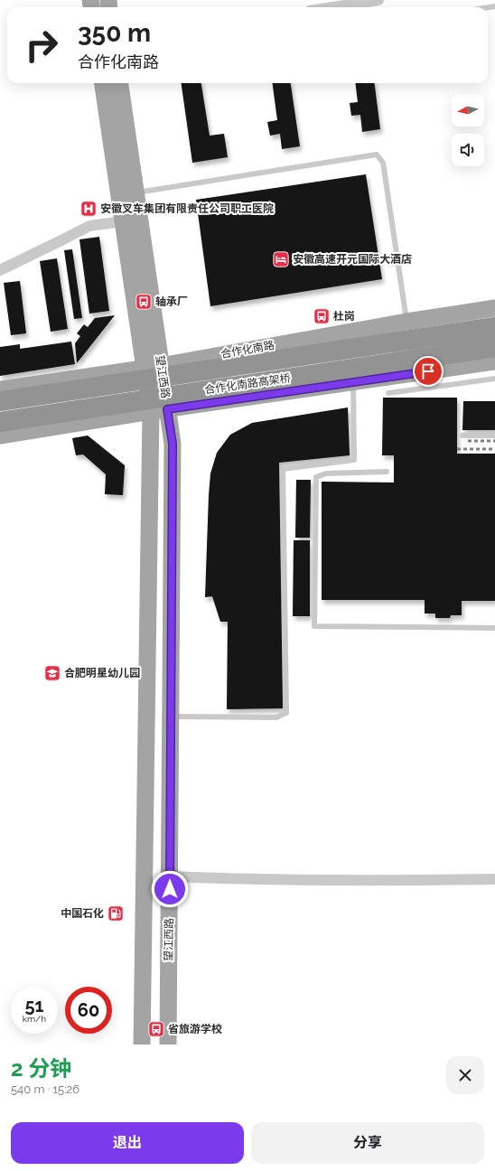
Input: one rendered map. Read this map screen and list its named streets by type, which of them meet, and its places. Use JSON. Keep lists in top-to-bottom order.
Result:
{
  "streets": {
    "highway": ["合作化南路高架桥"],
    "main road": ["合作化南路", "望江西路"]
  },
  "crossings": [
    ["合作化南路", "望江西路"]
  ],
  "places": {
    "hospital": ["安徽叉车集团有限责任公司职工医院"],
    "hotel": ["安徽高速开元国际大酒店"],
    "bus stop": ["轴承厂", "杜岗", "省旅游学校"],
    "school or university": ["合肥明星幼儿园"],
    "fuel station": ["中国石化"]
  },
  "north": "left",
  "page": {
    "turn": ["350 m", "合作化南路"],
    "speed": "51 km/h",
    "limit": "60",
    "heading": ["2 分钟", "540 m · 15:26"],
    "buttons": ["退出", "分享"]
  }
}
